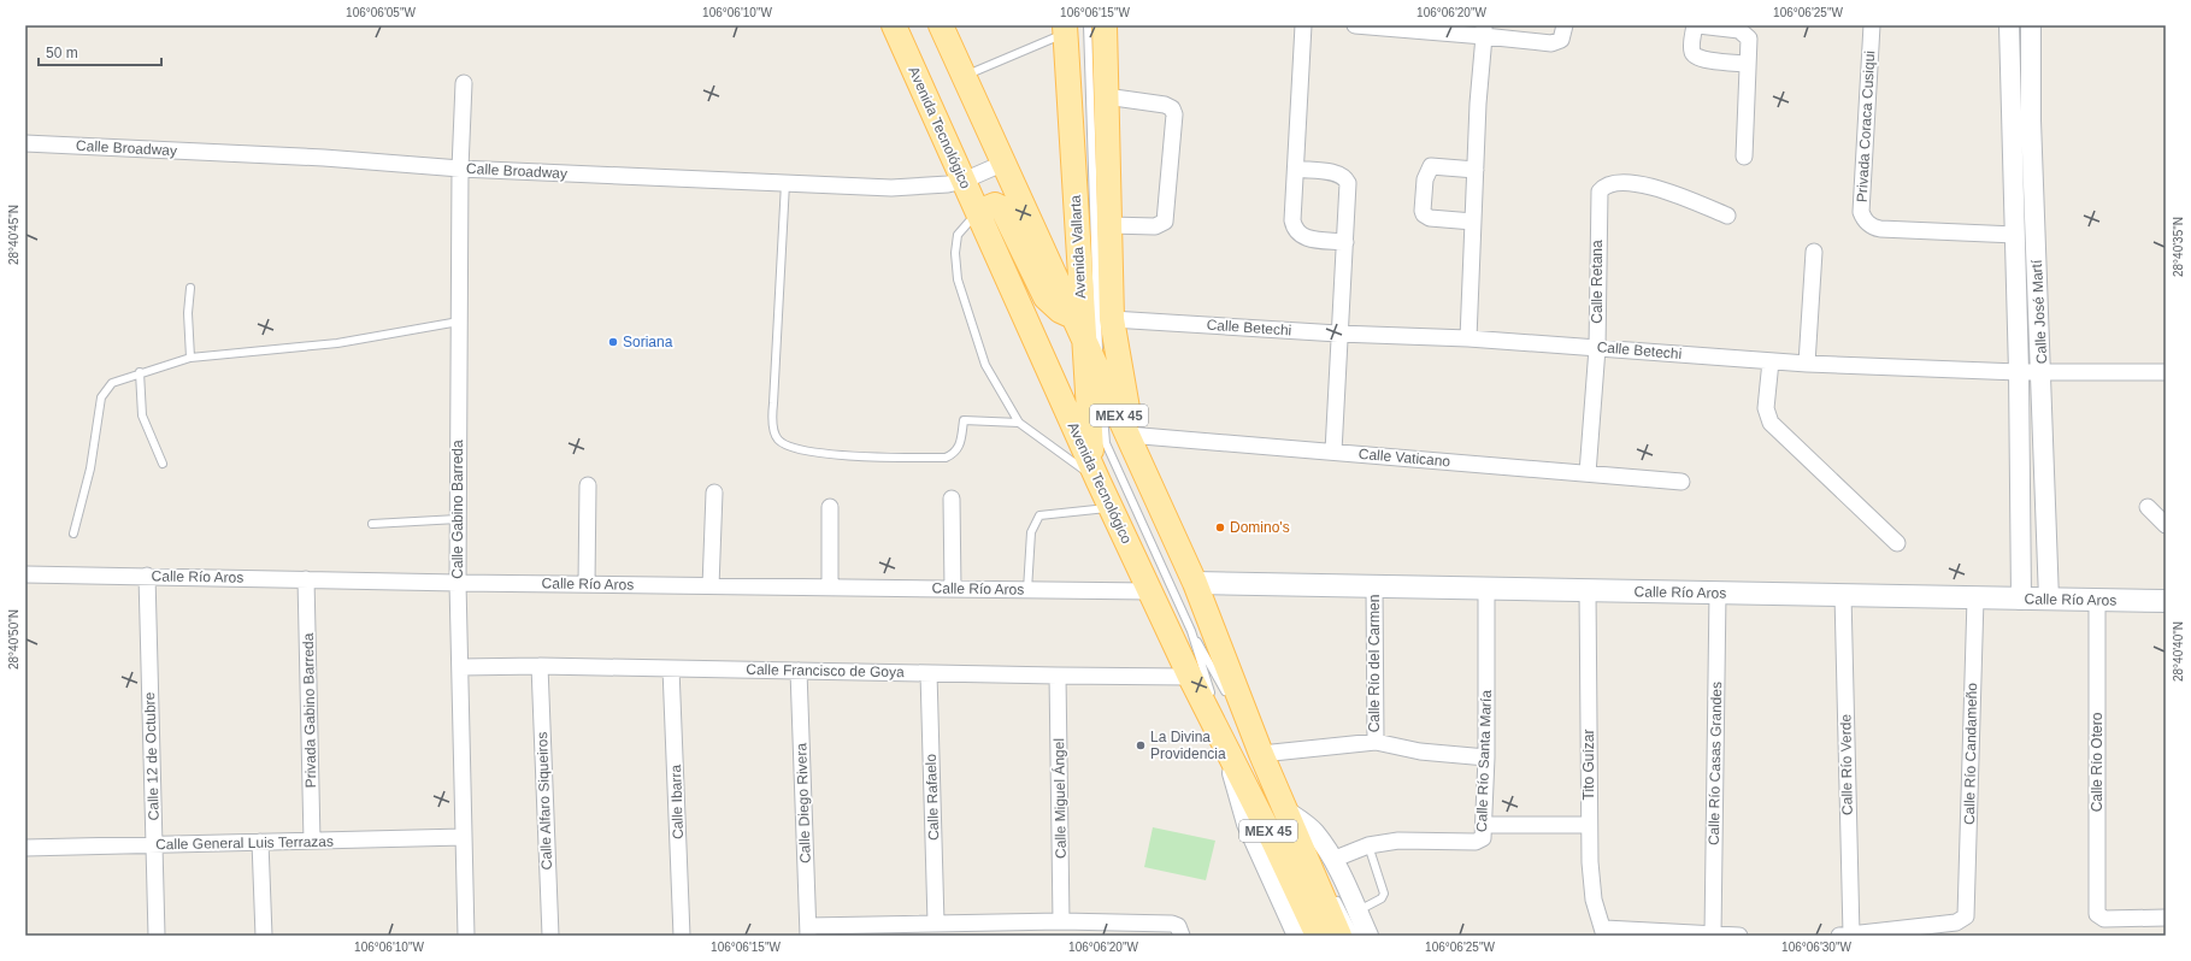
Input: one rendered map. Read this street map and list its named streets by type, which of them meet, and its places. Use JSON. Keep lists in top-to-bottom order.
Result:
{
  "streets": {
    "main road": [
      "Avenida Tecnológico",
      "Avenida Vallarta",
      "MEX 45",
      "Calle Río Aros"
    ],
    "street": [
      "Privada Coraca Cusiqui",
      "Calle Broadway",
      "Calle Retana",
      "Calle José Martí",
      "Calle Betechi",
      "Calle Vaticano",
      "Calle Gabino Barreda",
      "Calle Río del Carmen",
      "Calle Francisco de Goya",
      "Privada Gabino Barreda",
      "Calle Río Candameño",
      "Calle 12 de Octubre",
      "Calle Río Santa María",
      "Calle Río Otero",
      "Calle Río Casas Grandes",
      "Tito Guízar",
      "Calle Río Verde",
      "Calle Rafaelo",
      "Calle Miguel Ángel",
      "Calle Alfaro Siqueiros",
      "Calle Ibarra",
      "Calle Diego Rivera",
      "Calle General Luis Terrazas"
    ]
  },
  "crossings": [
    ["Privada Coraca Cusiqui", "Calle José Martí"],
    ["Avenida Tecnológico", "Calle Broadway"],
    ["Avenida Tecnológico", "Avenida Vallarta"],
    ["Avenida Tecnológico", "Calle Río Aros"],
    ["Avenida Tecnológico", "Calle Francisco de Goya"],
    ["Calle Broadway", "MEX 45"],
    ["Calle Broadway", "Calle Gabino Barreda"],
    ["Avenida Vallarta", "MEX 45"],
    ["Calle Retana", "Calle Betechi"],
    ["Calle Retana", "Calle Vaticano"],
    ["Calle José Martí", "Calle Betechi"],
    ["Calle José Martí", "Calle Río Aros"],
    ["MEX 45", "Calle Vaticano"],
    ["MEX 45", "Calle Río Aros"],
    ["Calle Gabino Barreda", "Calle Río Aros"],
    ["Calle Gabino Barreda", "Calle Francisco de Goya"],
    ["Calle Gabino Barreda", "Calle General Luis Terrazas"],
    ["Calle Río Aros", "Calle Río del Carmen"],
    ["Calle Río Aros", "Privada Gabino Barreda"],
    ["Calle Río Aros", "Calle Río Candameño"],
    ["Calle Río Aros", "Calle 12 de Octubre"],
    ["Calle Río Aros", "Calle Río Santa María"],
    ["Calle Río Aros", "Calle Río Otero"],
    ["Calle Río Aros", "Calle Río Casas Grandes"],
    ["Calle Río Aros", "Tito Guízar"],
    ["Calle Río Aros", "Calle Río Verde"],
    ["Calle Francisco de Goya", "Calle Rafaelo"],
    ["Calle Francisco de Goya", "Calle Miguel Ángel"],
    ["Calle Francisco de Goya", "Calle Alfaro Siqueiros"],
    ["Calle Francisco de Goya", "Calle Ibarra"],
    ["Calle Francisco de Goya", "Calle Diego Rivera"],
    ["Privada Gabino Barreda", "Calle General Luis Terrazas"],
    ["Calle Río Candameño", "Calle Río Verde"],
    ["Calle 12 de Octubre", "Calle General Luis Terrazas"]
  ],
  "places": ["Soriana", "Domino's", "La Divina Providencia"],
  "scale_bar": "50 m",
  "coordinates": [
    "106°06'05\"W",
    "106°06'10\"W",
    "106°06'15\"W",
    "106°06'20\"W",
    "106°06'25\"W",
    "28°40'45\"N",
    "28°40'35\"N",
    "28°40'50\"N",
    "28°40'40\"N",
    "106°06'30\"W"
  ]
}
